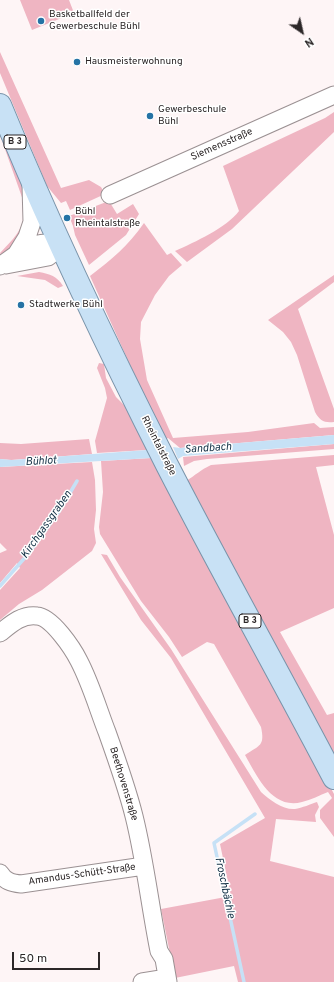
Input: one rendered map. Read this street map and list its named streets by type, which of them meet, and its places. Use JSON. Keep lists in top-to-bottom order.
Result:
{
  "streets": {
    "main road": ["B 3", "Rheintalstraße"],
    "street": ["Siemensstraße", "Beethovenstraße", "Amandus-Schütt-Straße"]
  },
  "crossings": [
    ["Beethovenstraße", "Amandus-Schütt-Straße"]
  ],
  "water": [
    "Sandbach",
    "Bühlot",
    "Kirchgassgraben",
    "Froschbächle"
  ],
  "places": [
    "Basketballfeld der Gewerbeschule Bühl",
    "Hausmeisterwohnung",
    "Gewerbeschule Bühl",
    "Bühl Rheintalstraße",
    "Stadtwerke Bühl"
  ],
  "scale_bar": "50 m",
  "north": "bottom right"
}
